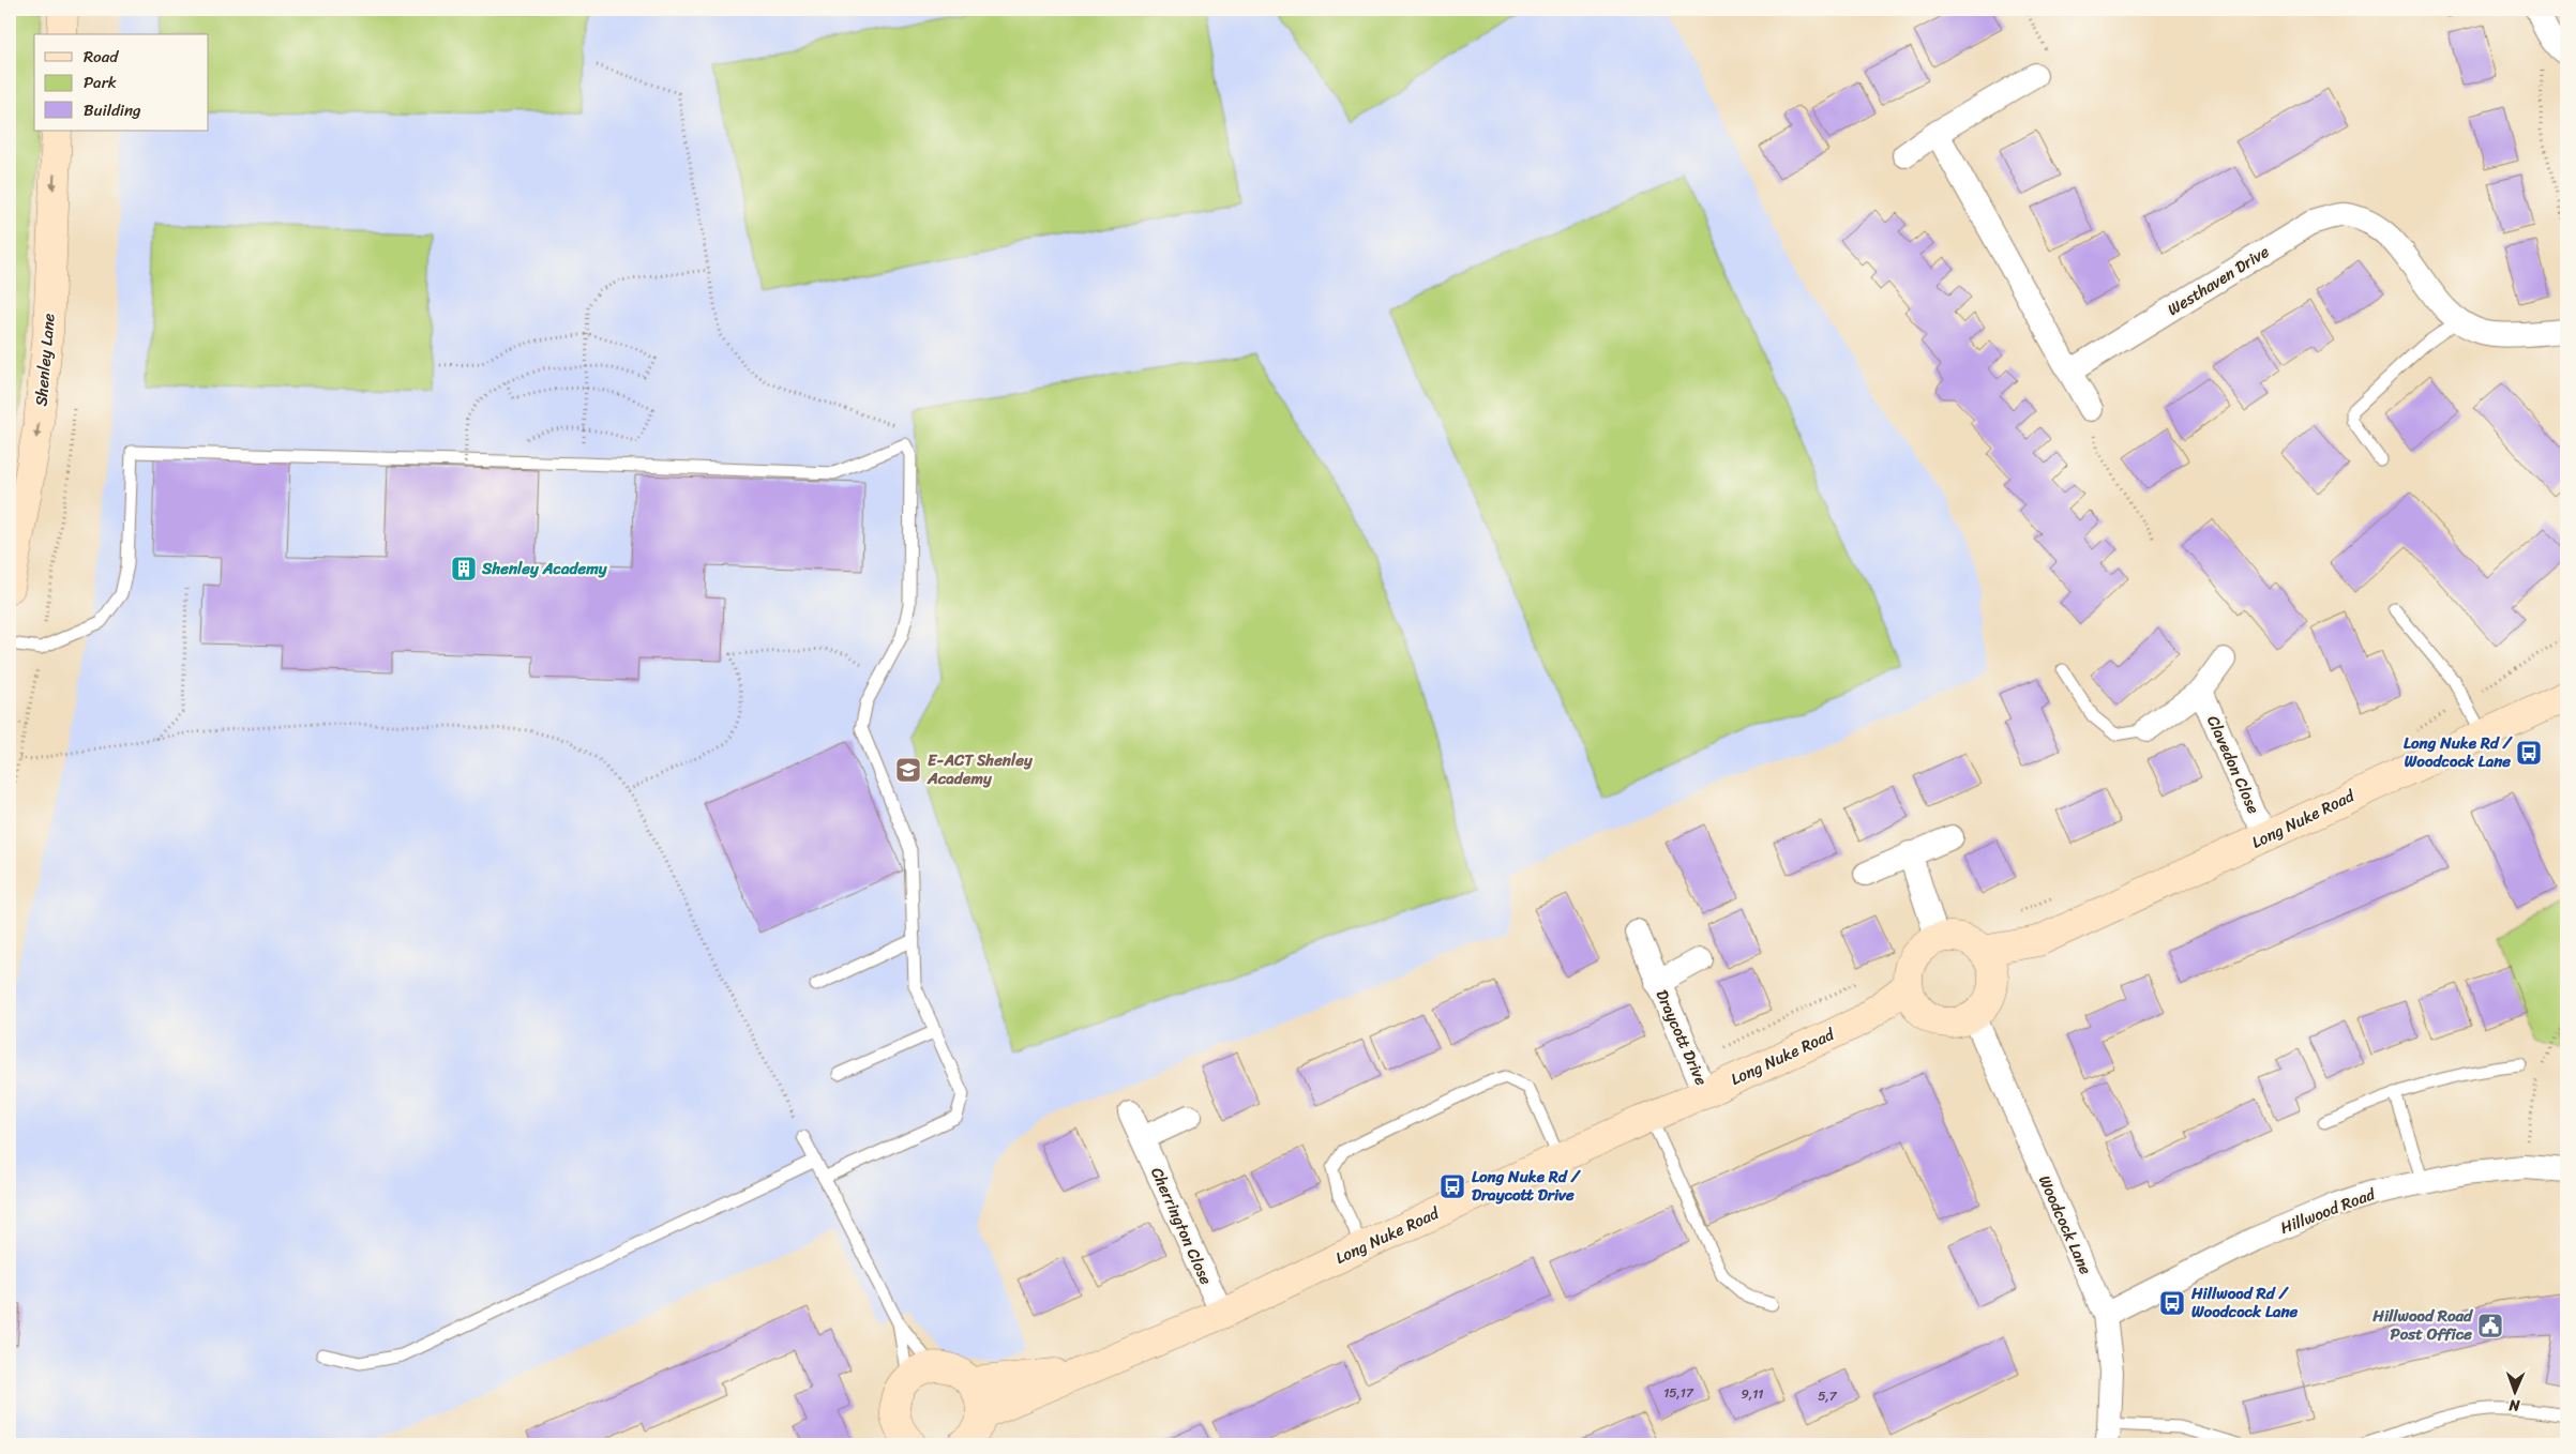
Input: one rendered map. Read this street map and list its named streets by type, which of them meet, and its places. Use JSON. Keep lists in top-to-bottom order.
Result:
{
  "streets": {
    "street": [
      "Westhaven Drive",
      "Shenley Lane",
      "Clavedon Close",
      "Long Nuke Road",
      "Draycott Drive",
      "Hillwood Road",
      "Woodcock Lane",
      "Cherrington Close"
    ]
  },
  "crossings": [
    ["Clavedon Close", "Long Nuke Road"],
    ["Long Nuke Road", "Draycott Drive"],
    ["Long Nuke Road", "Woodcock Lane"],
    ["Long Nuke Road", "Cherrington Close"],
    ["Hillwood Road", "Woodcock Lane"]
  ],
  "one_way": ["Shenley Lane"],
  "places": {
    "building": ["Shenley Academy"],
    "bus stop": ["Long Nuke Rd / Woodcock Lane", "Long Nuke Rd / Draycott Drive", "Hillwood Rd / Woodcock Lane"],
    "school or university": ["E-ACT Shenley Academy"],
    "public building": ["Hillwood Road Post Office"]
  },
  "house_numbers": ["15,17", "9,11", "5,7"],
  "legend": ["Road", "Park", "Building"],
  "north": "bottom"
}
